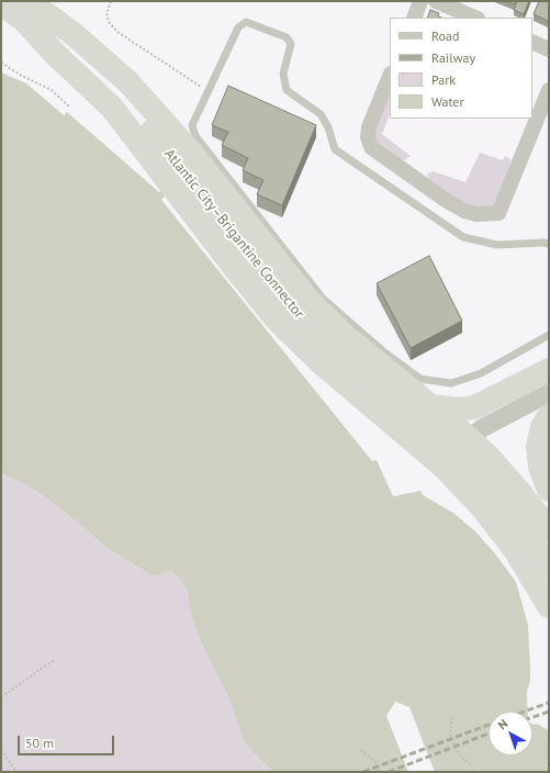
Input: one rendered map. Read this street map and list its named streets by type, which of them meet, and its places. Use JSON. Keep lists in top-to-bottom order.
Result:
{
  "streets": {
    "highway": ["Atlantic City–Brigantine Connector"]
  },
  "legend": [
    "Road",
    "Railway",
    "Park",
    "Water"
  ],
  "scale_bar": "50 m",
  "north": "top left"
}
